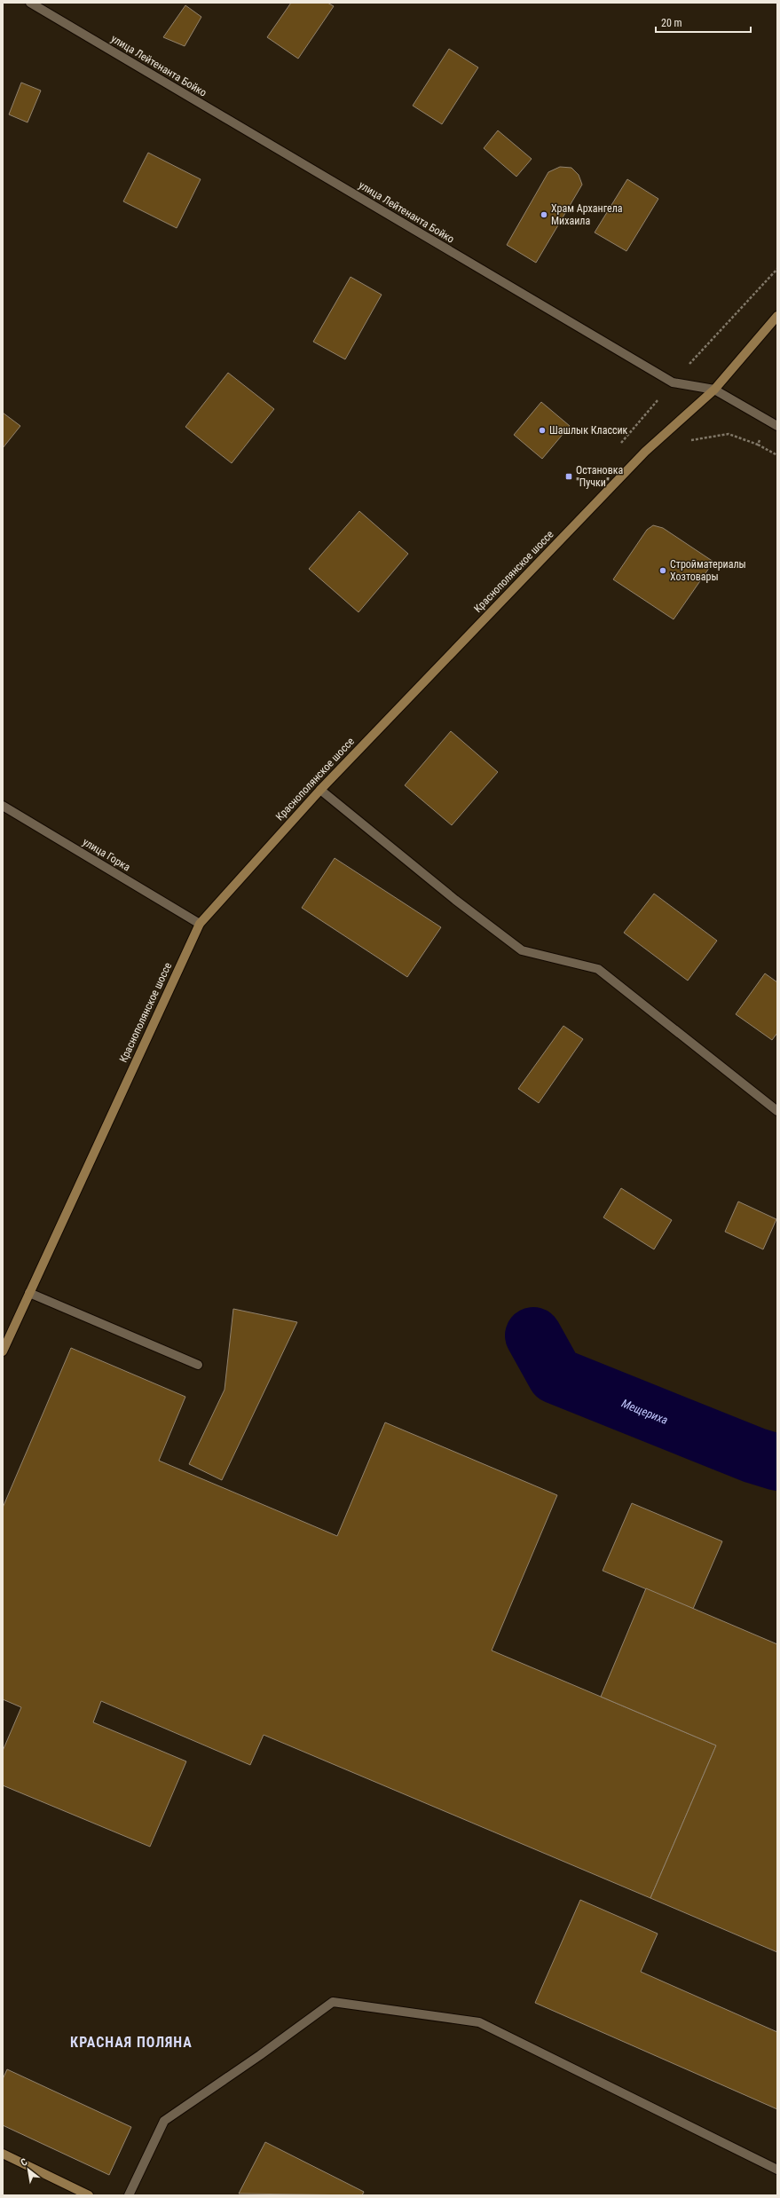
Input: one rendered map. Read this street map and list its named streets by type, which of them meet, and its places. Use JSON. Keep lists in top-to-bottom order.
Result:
{
  "streets": {
    "main road": ["Краснополянское шоссе"],
    "street": ["улица Лейтенанта Бойко", "улица Горка"]
  },
  "crossings": [
    ["улица Лейтенанта Бойко", "Краснополянское шоссе"],
    ["Краснополянское шоссе", "улица Горка"]
  ],
  "districts": ["КРАСНАЯ ПОЛЯНА"],
  "water": ["Мещериха"],
  "places": {
    "other": ["Храм Архангела Михаила", "Шашлык Классик", "Стройматериалы Хозтовары"],
    "transit": ["Остановка \"Пучки\""]
  },
  "scale_bar": "20 m",
  "north": "top left"
}
